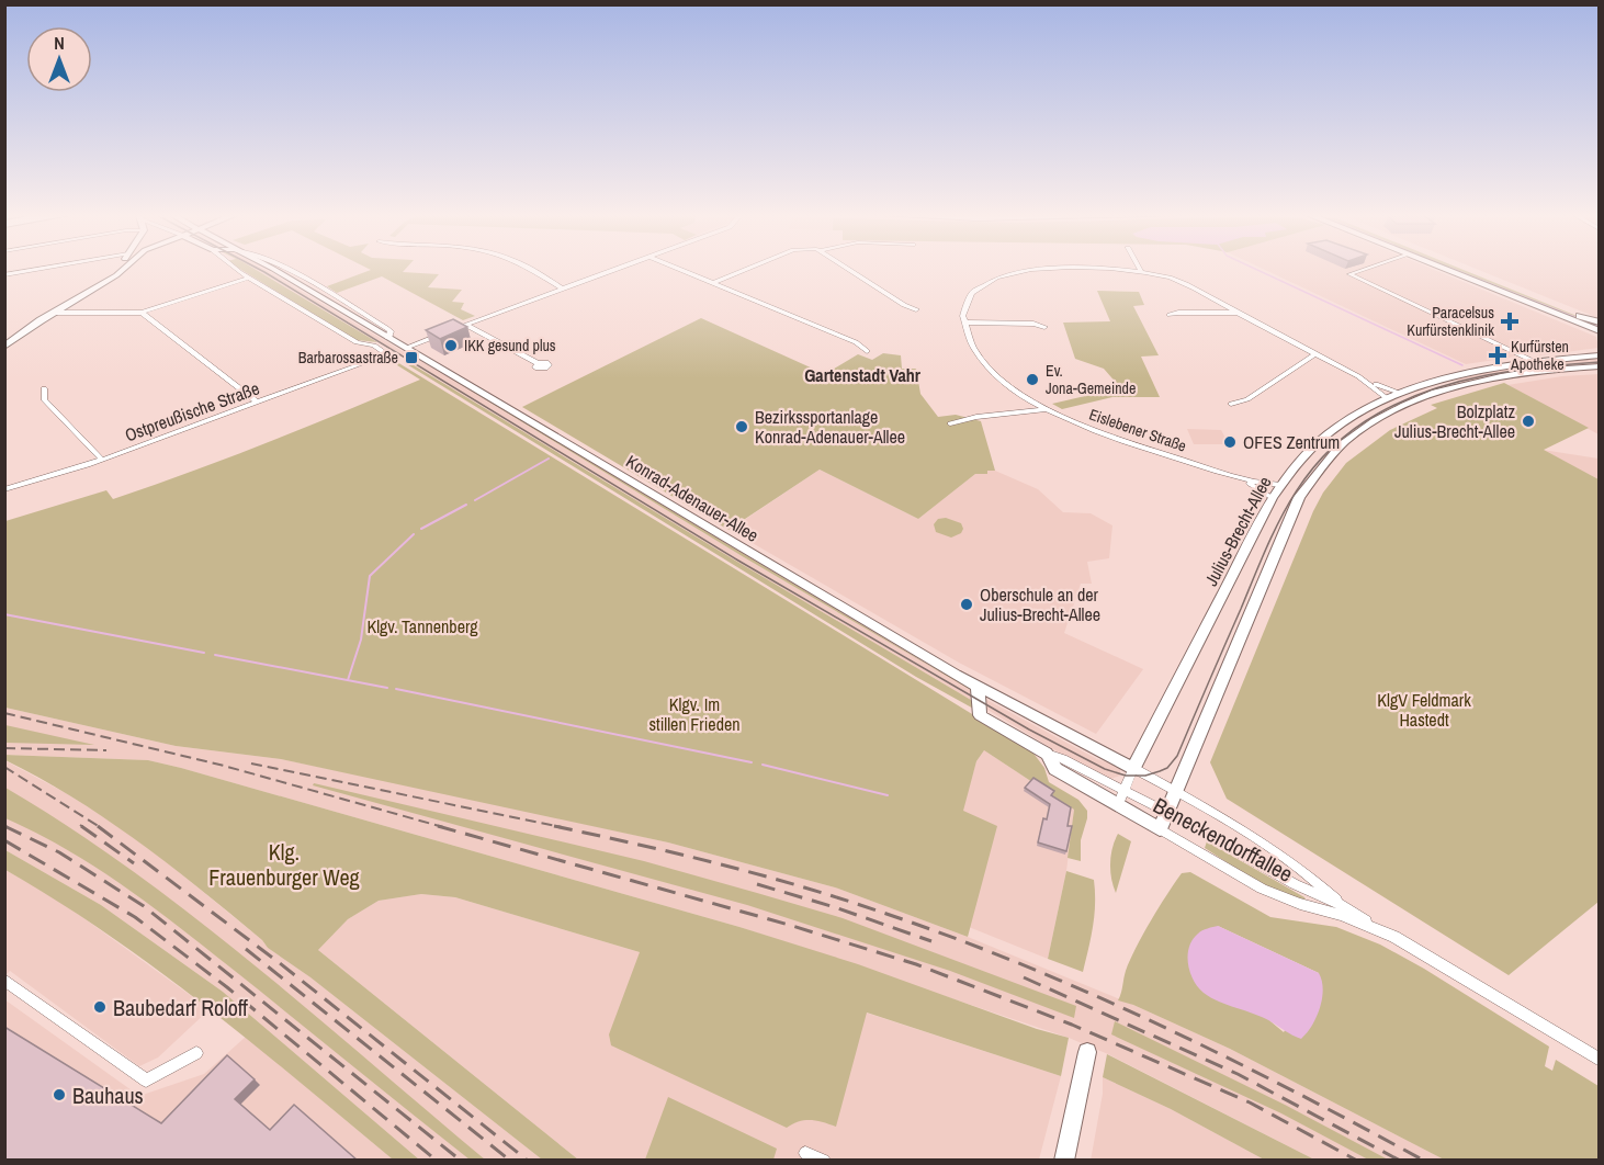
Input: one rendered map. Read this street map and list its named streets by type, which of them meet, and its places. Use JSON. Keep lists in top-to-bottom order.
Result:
{
  "streets": {
    "main road": ["Konrad-Adenauer-Allee", "Julius-Brecht-Allee", "Beneckendorffallee"],
    "street": ["Ostpreußische Straße", "Eislebener Straße"]
  },
  "crossings": [
    ["Ostpreußische Straße", "Konrad-Adenauer-Allee"],
    ["Eislebener Straße", "Julius-Brecht-Allee"],
    ["Konrad-Adenauer-Allee", "Julius-Brecht-Allee"],
    ["Konrad-Adenauer-Allee", "Beneckendorffallee"],
    ["Julius-Brecht-Allee", "Beneckendorffallee"]
  ],
  "districts": ["Gartenstadt Vahr"],
  "parks": [
    "Klgv. Tannenberg",
    "KlgV Feldmark Hastedt",
    "Klgv. Im stillen Frieden",
    "Klg. Frauenburger Weg"
  ],
  "places": {
    "health": ["Paracelsus Kurfürstenklinik", "Kurfürsten Apotheke"],
    "other": [
      "IKK gesund plus",
      "Ev. Jona-Gemeinde",
      "Bolzplatz Julius-Brecht-Allee",
      "Bezirkssportanlage Konrad-Adenauer-Allee",
      "OFES Zentrum",
      "Oberschule an der Julius-Brecht-Allee",
      "Baubedarf Roloff",
      "Bauhaus"
    ],
    "transit": ["Barbarossastraße"]
  },
  "north": "top"
}
